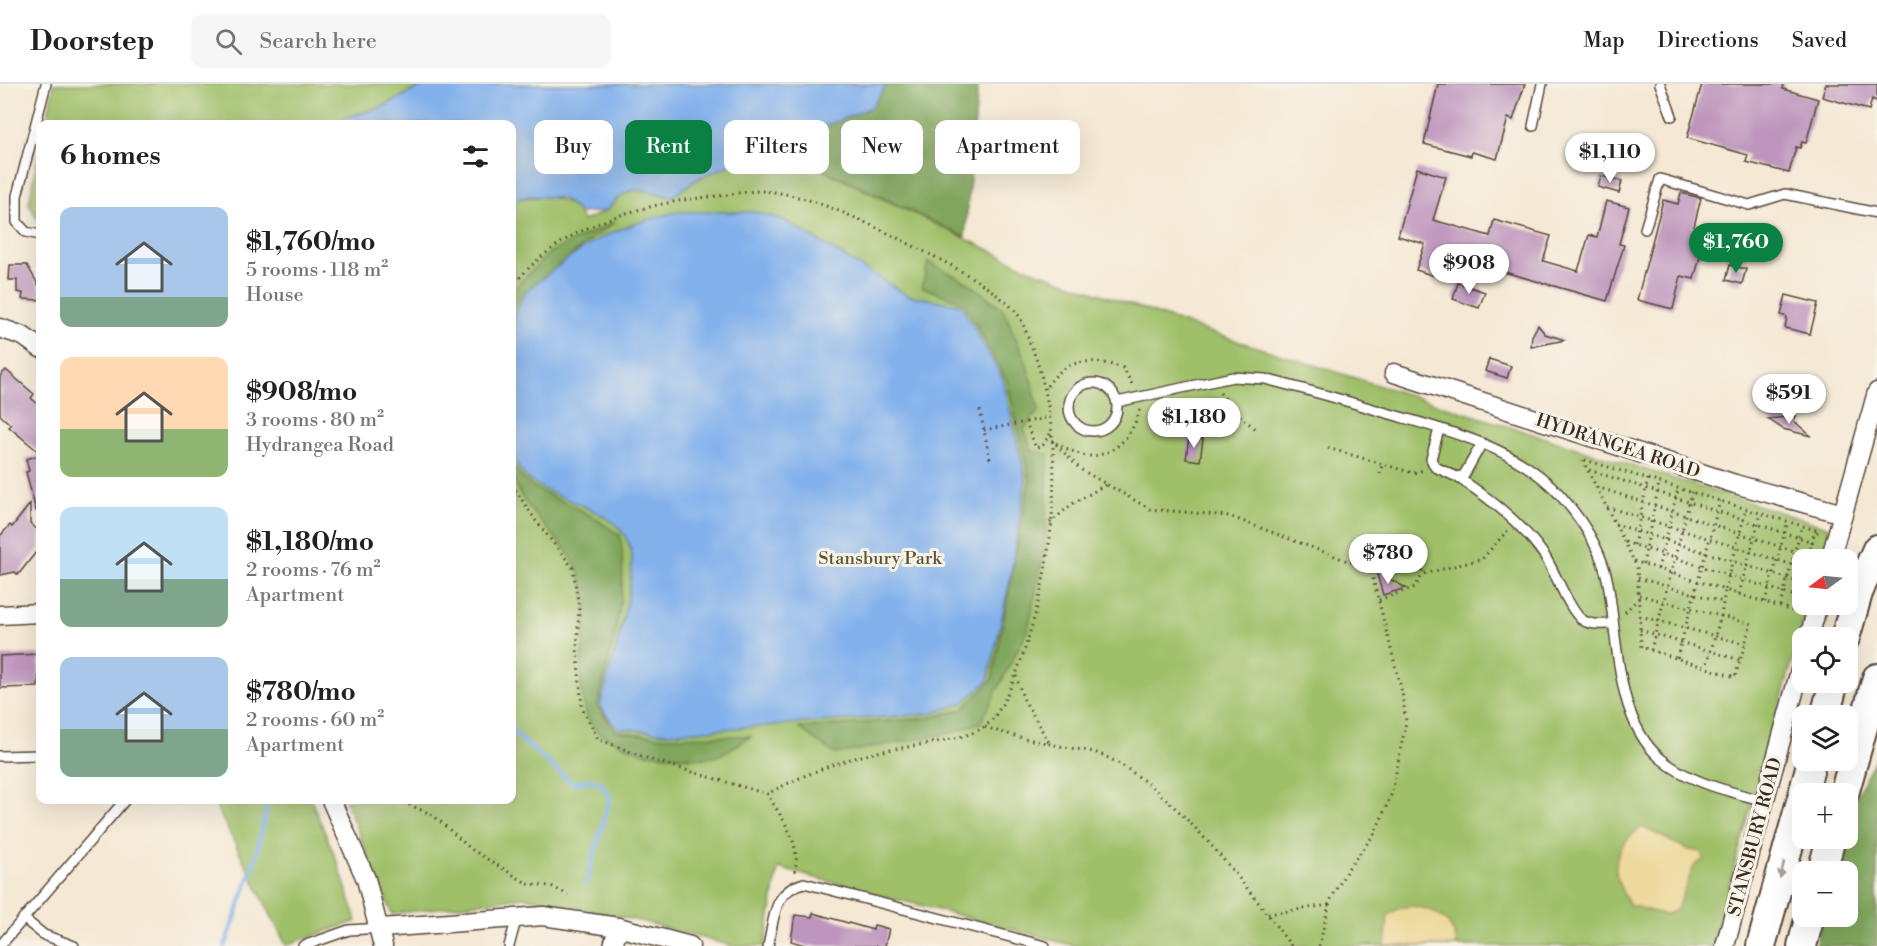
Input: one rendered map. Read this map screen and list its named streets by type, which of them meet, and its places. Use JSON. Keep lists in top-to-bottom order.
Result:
{
  "streets": {
    "street": ["HYDRANGEA ROAD", "STANSBURY ROAD"]
  },
  "parks": ["Stansbury Park"],
  "north": "left",
  "page": {
    "header": "Doorstep",
    "search": "Search here",
    "nav": ["Map", "Directions", "Saved"],
    "chip": [
      "Buy",
      "Rent",
      "Filters",
      "New",
      "Apartment"
    ],
    "heading": "6 homes",
    "price": [
      "$1,110",
      "$1,760",
      "$908",
      "$591",
      "$1,180",
      "$780"
    ],
    "list": [
      {
        "name": "$1,760/mo",
        "note": "5 rooms · 118 m² · House"
      },
      {
        "name": "$908/mo",
        "note": "3 rooms · 80 m² · Hydrangea Road"
      },
      {
        "name": "$1,180/mo",
        "note": "2 rooms · 76 m² · Apartment"
      },
      {
        "name": "$780/mo",
        "note": "2 rooms · 60 m² · Apartment"
      }
    ],
    "map_buttons": ["+", "−"]
  }
}
